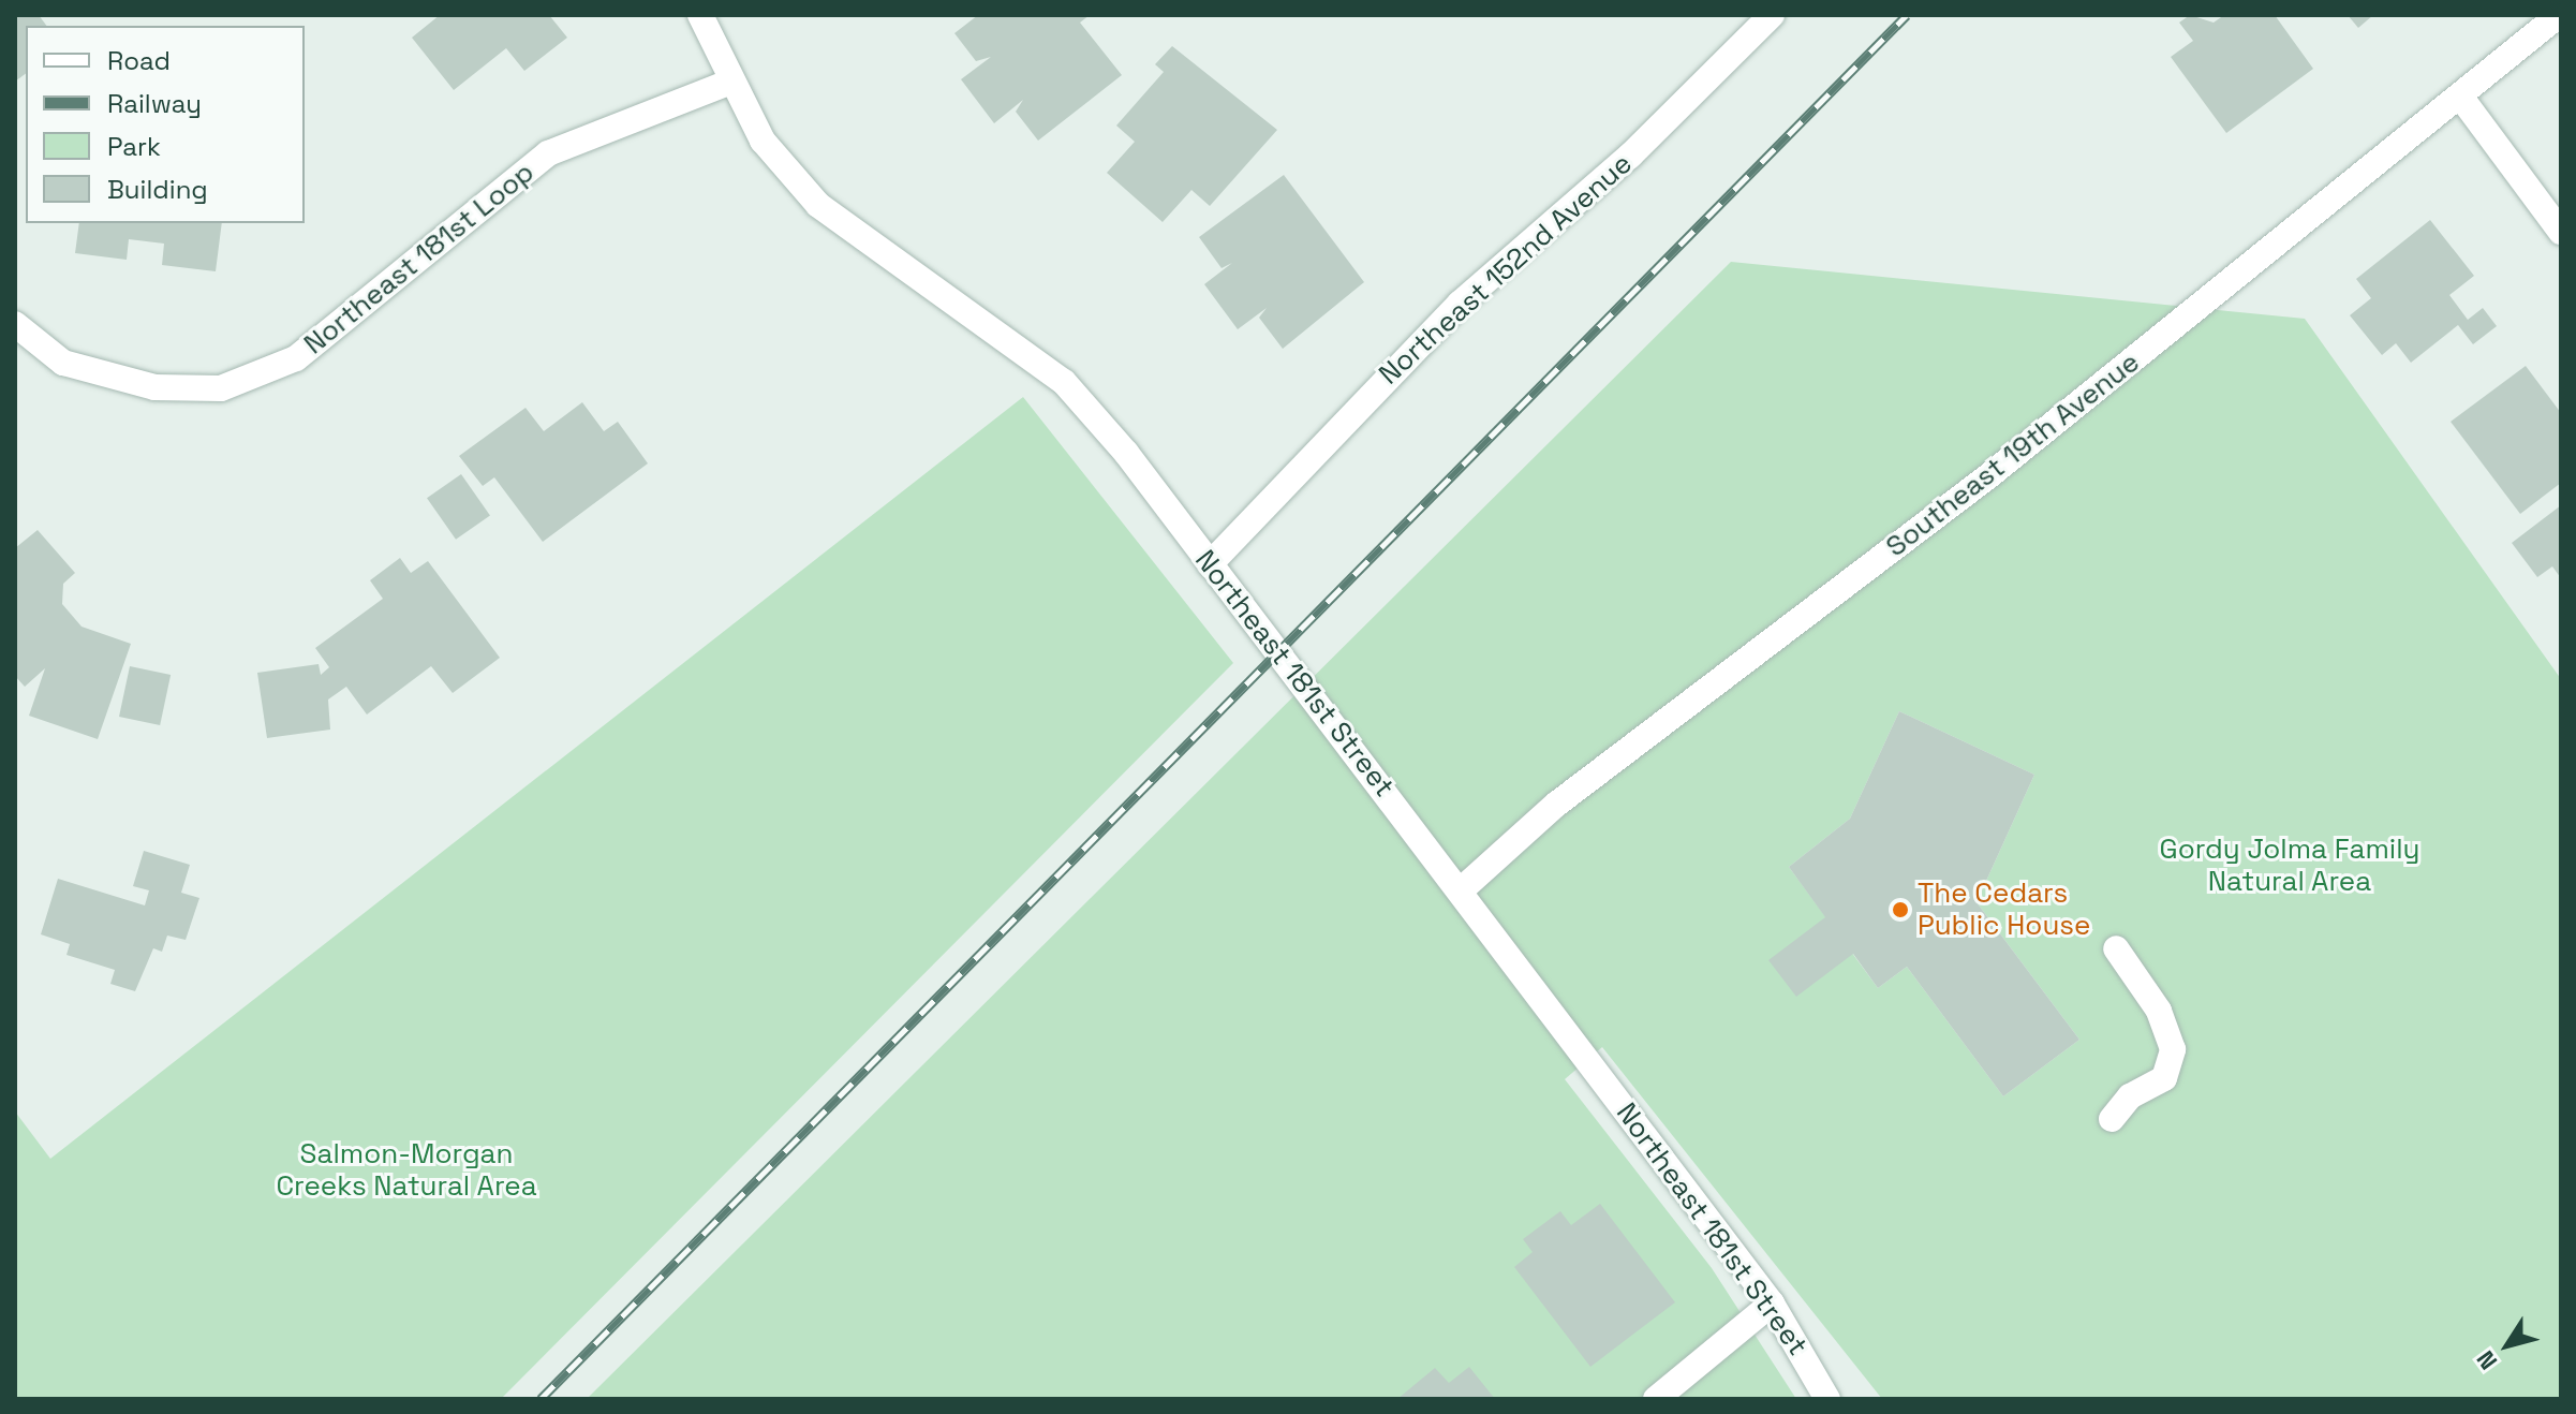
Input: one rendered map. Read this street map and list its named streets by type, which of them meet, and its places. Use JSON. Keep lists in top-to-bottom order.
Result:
{
  "streets": {
    "street": [
      "Northeast 181st Loop",
      "Northeast 152nd Avenue",
      "Southeast 19th Avenue",
      "Northeast 181st Street"
    ]
  },
  "crossings": [
    ["Northeast 181st Loop", "Northeast 181st Street"],
    ["Northeast 152nd Avenue", "Northeast 181st Street"],
    ["Southeast 19th Avenue", "Northeast 181st Street"]
  ],
  "parks": ["Gordy Jolma Family Natural Area", "Salmon-Morgan Creeks Natural Area"],
  "places": ["The Cedars Public House"],
  "legend": [
    "Road",
    "Railway",
    "Park",
    "Building"
  ],
  "north": "bottom left"
}
